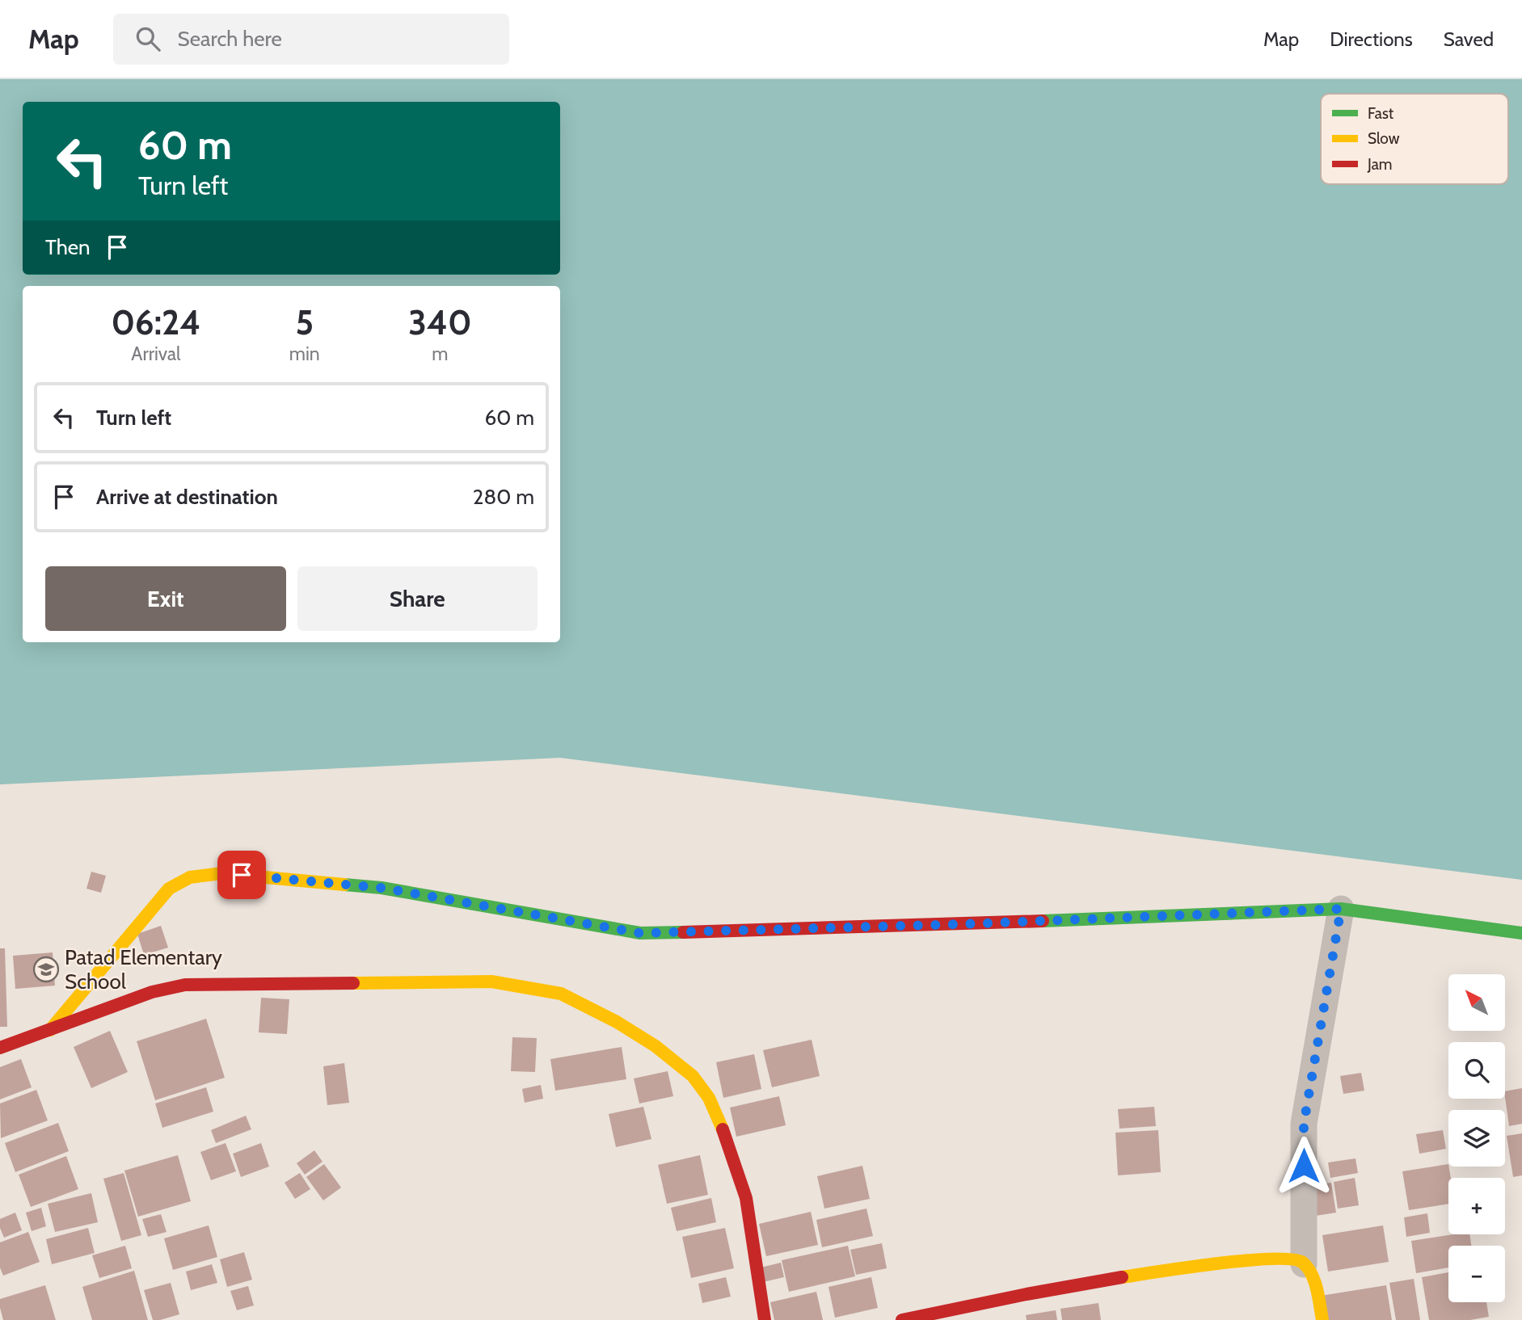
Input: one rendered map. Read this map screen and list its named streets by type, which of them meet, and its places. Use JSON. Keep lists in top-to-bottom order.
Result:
{
  "places": {
    "school or university": ["Patad Elementary School"]
  },
  "legend": ["Fast", "Slow", "Jam"],
  "north": "top left",
  "page": {
    "header": "Map",
    "search": "Search here",
    "nav": ["Map", "Directions", "Saved"],
    "turn": ["60 m", "Turn left"],
    "then": "Then",
    "eta": [
      "06:24",
      "Arrival",
      "5",
      "min",
      "340",
      "m"
    ],
    "list": [
      {
        "name": "Turn left",
        "value": "60 m"
      },
      {
        "name": "Arrive at destination",
        "value": "280 m"
      }
    ],
    "buttons": ["Exit", "Share"],
    "map_buttons": ["+", "−"]
  }
}
